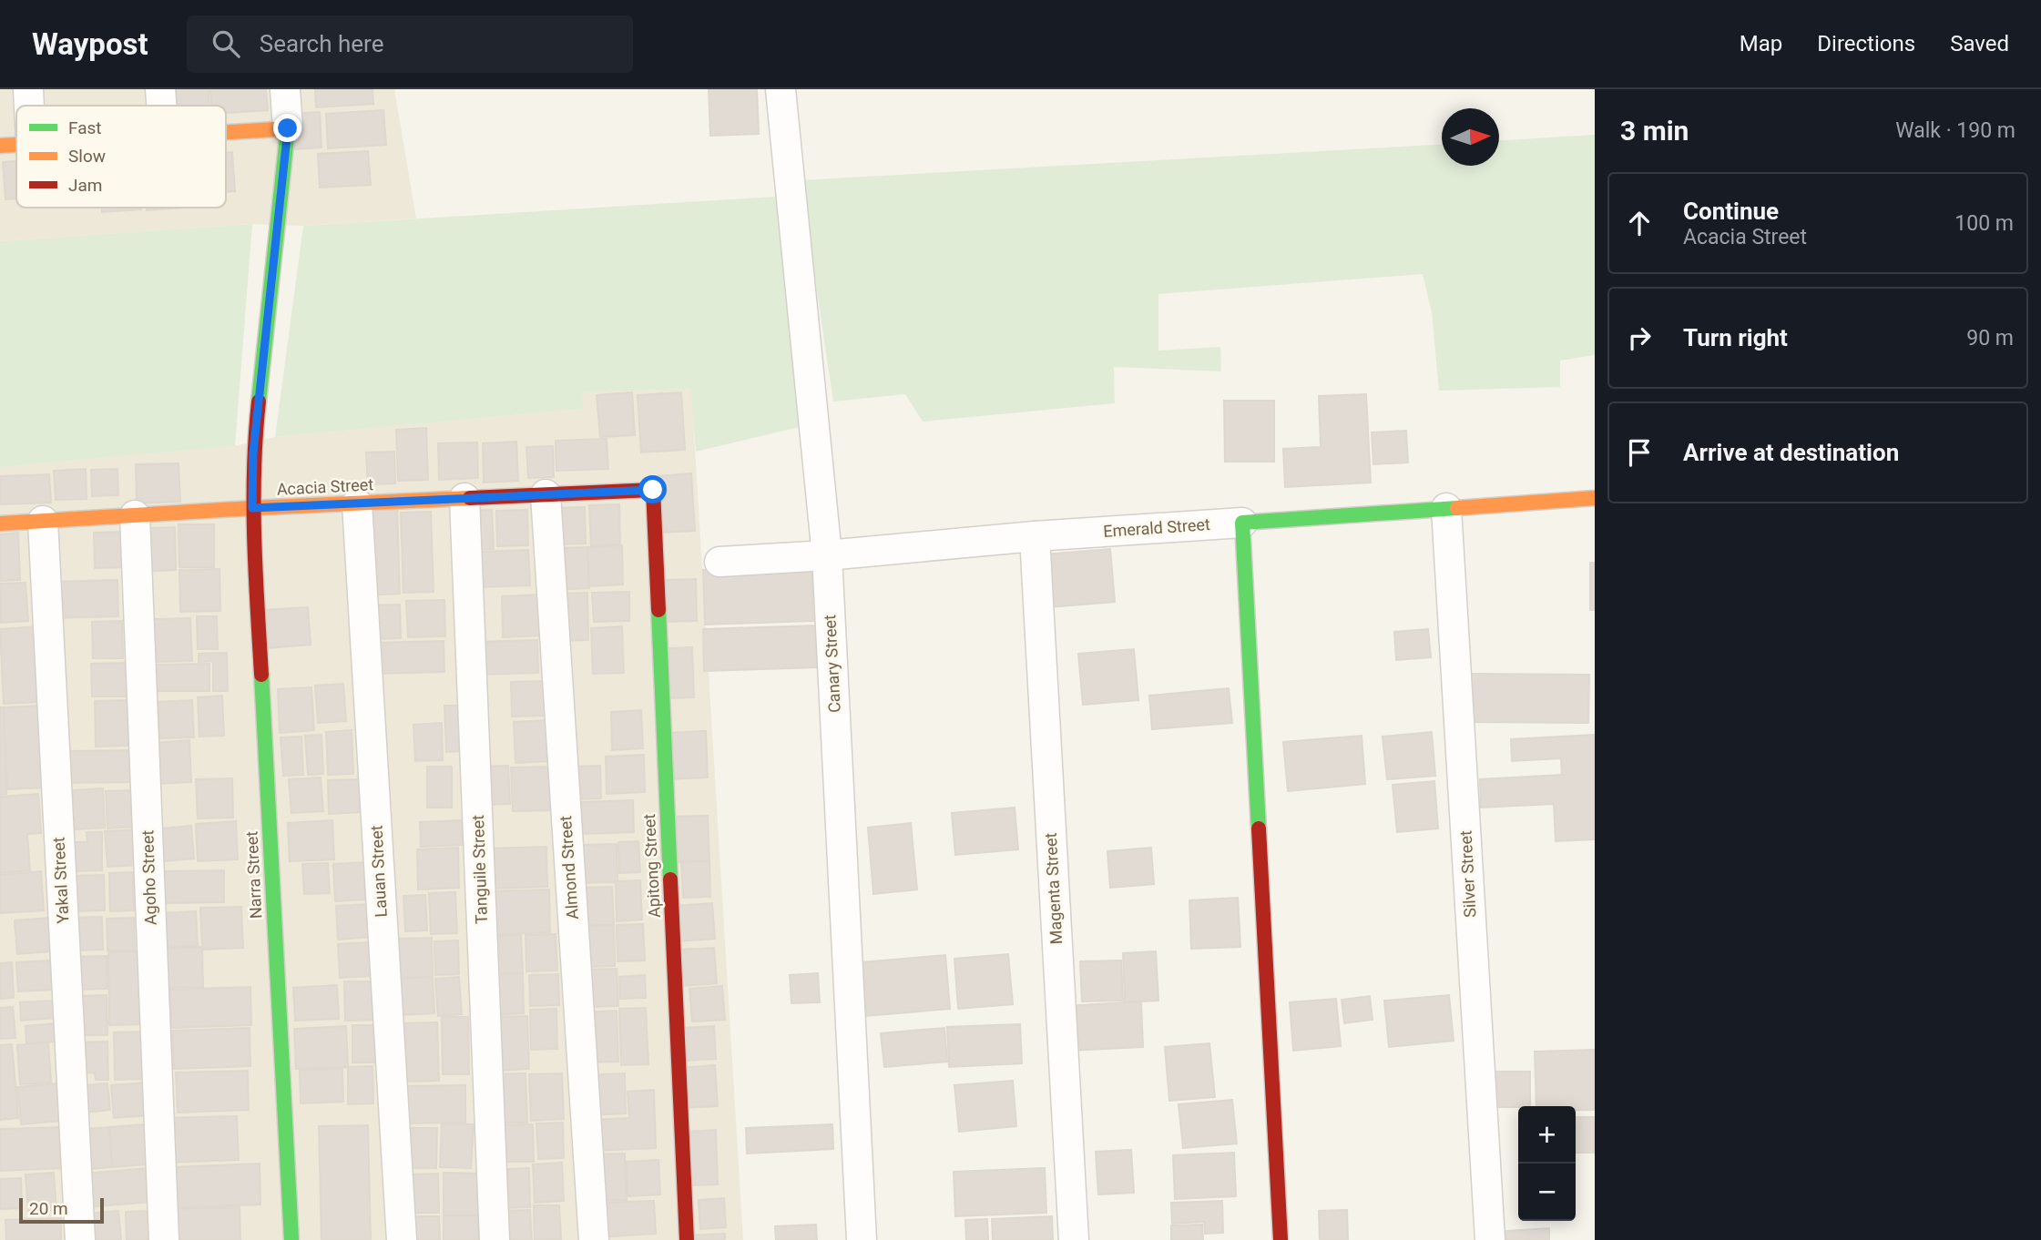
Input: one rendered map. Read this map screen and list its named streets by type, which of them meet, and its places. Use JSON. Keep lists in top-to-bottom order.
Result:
{
  "streets": {
    "street": [
      "Acacia Street",
      "Emerald Street",
      "Canary Street",
      "Apitong Street",
      "Almond Street",
      "Tanguile Street",
      "Lauan Street",
      "Silver Street",
      "Narra Street",
      "Agoho Street",
      "Yakal Street",
      "Magenta Street"
    ]
  },
  "crossings": [
    ["Acacia Street", "Apitong Street"],
    ["Acacia Street", "Almond Street"],
    ["Acacia Street", "Tanguile Street"],
    ["Acacia Street", "Lauan Street"],
    ["Acacia Street", "Narra Street"],
    ["Acacia Street", "Agoho Street"],
    ["Acacia Street", "Yakal Street"],
    ["Emerald Street", "Canary Street"],
    ["Emerald Street", "Silver Street"],
    ["Emerald Street", "Magenta Street"]
  ],
  "legend": ["Fast", "Slow", "Jam"],
  "scale_bar": "20 m",
  "north": "right",
  "page": {
    "header": "Waypost",
    "search": "Search here",
    "nav": ["Map", "Directions", "Saved"],
    "heading": ["3 min", "Walk · 190 m"],
    "list": [
      ["Continue", "Acacia Street", "100 m"],
      ["Turn right", "90 m"],
      "Arrive at destination"
    ],
    "map_buttons": ["+", "−"],
    "scale": "20 m"
  }
}
